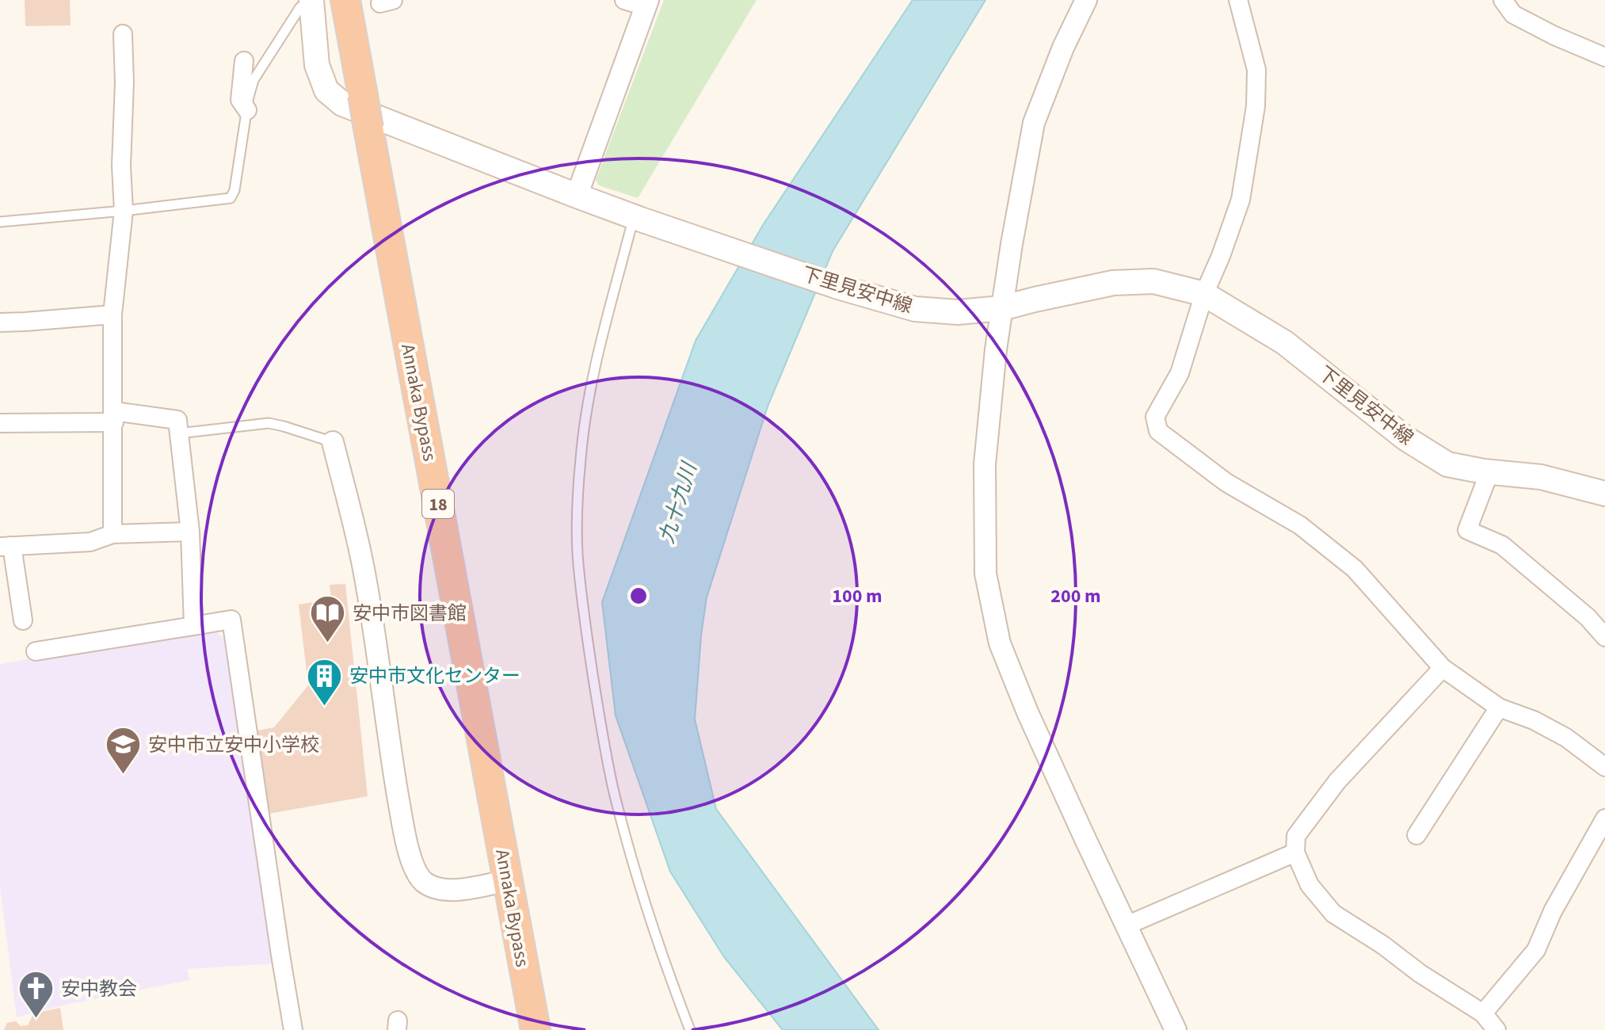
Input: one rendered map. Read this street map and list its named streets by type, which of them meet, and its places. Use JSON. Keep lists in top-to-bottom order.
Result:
{
  "streets": {
    "highway": ["Annaka Bypass", "18"],
    "main road": ["下里見安中線"]
  },
  "water": ["九十九川"],
  "places": {
    "library": ["安中市図書館"],
    "building": ["安中市文化センター"],
    "school or university": ["安中市立安中小学校"],
    "church": ["安中教会"]
  },
  "rings": ["100 m", "200 m"]
}
